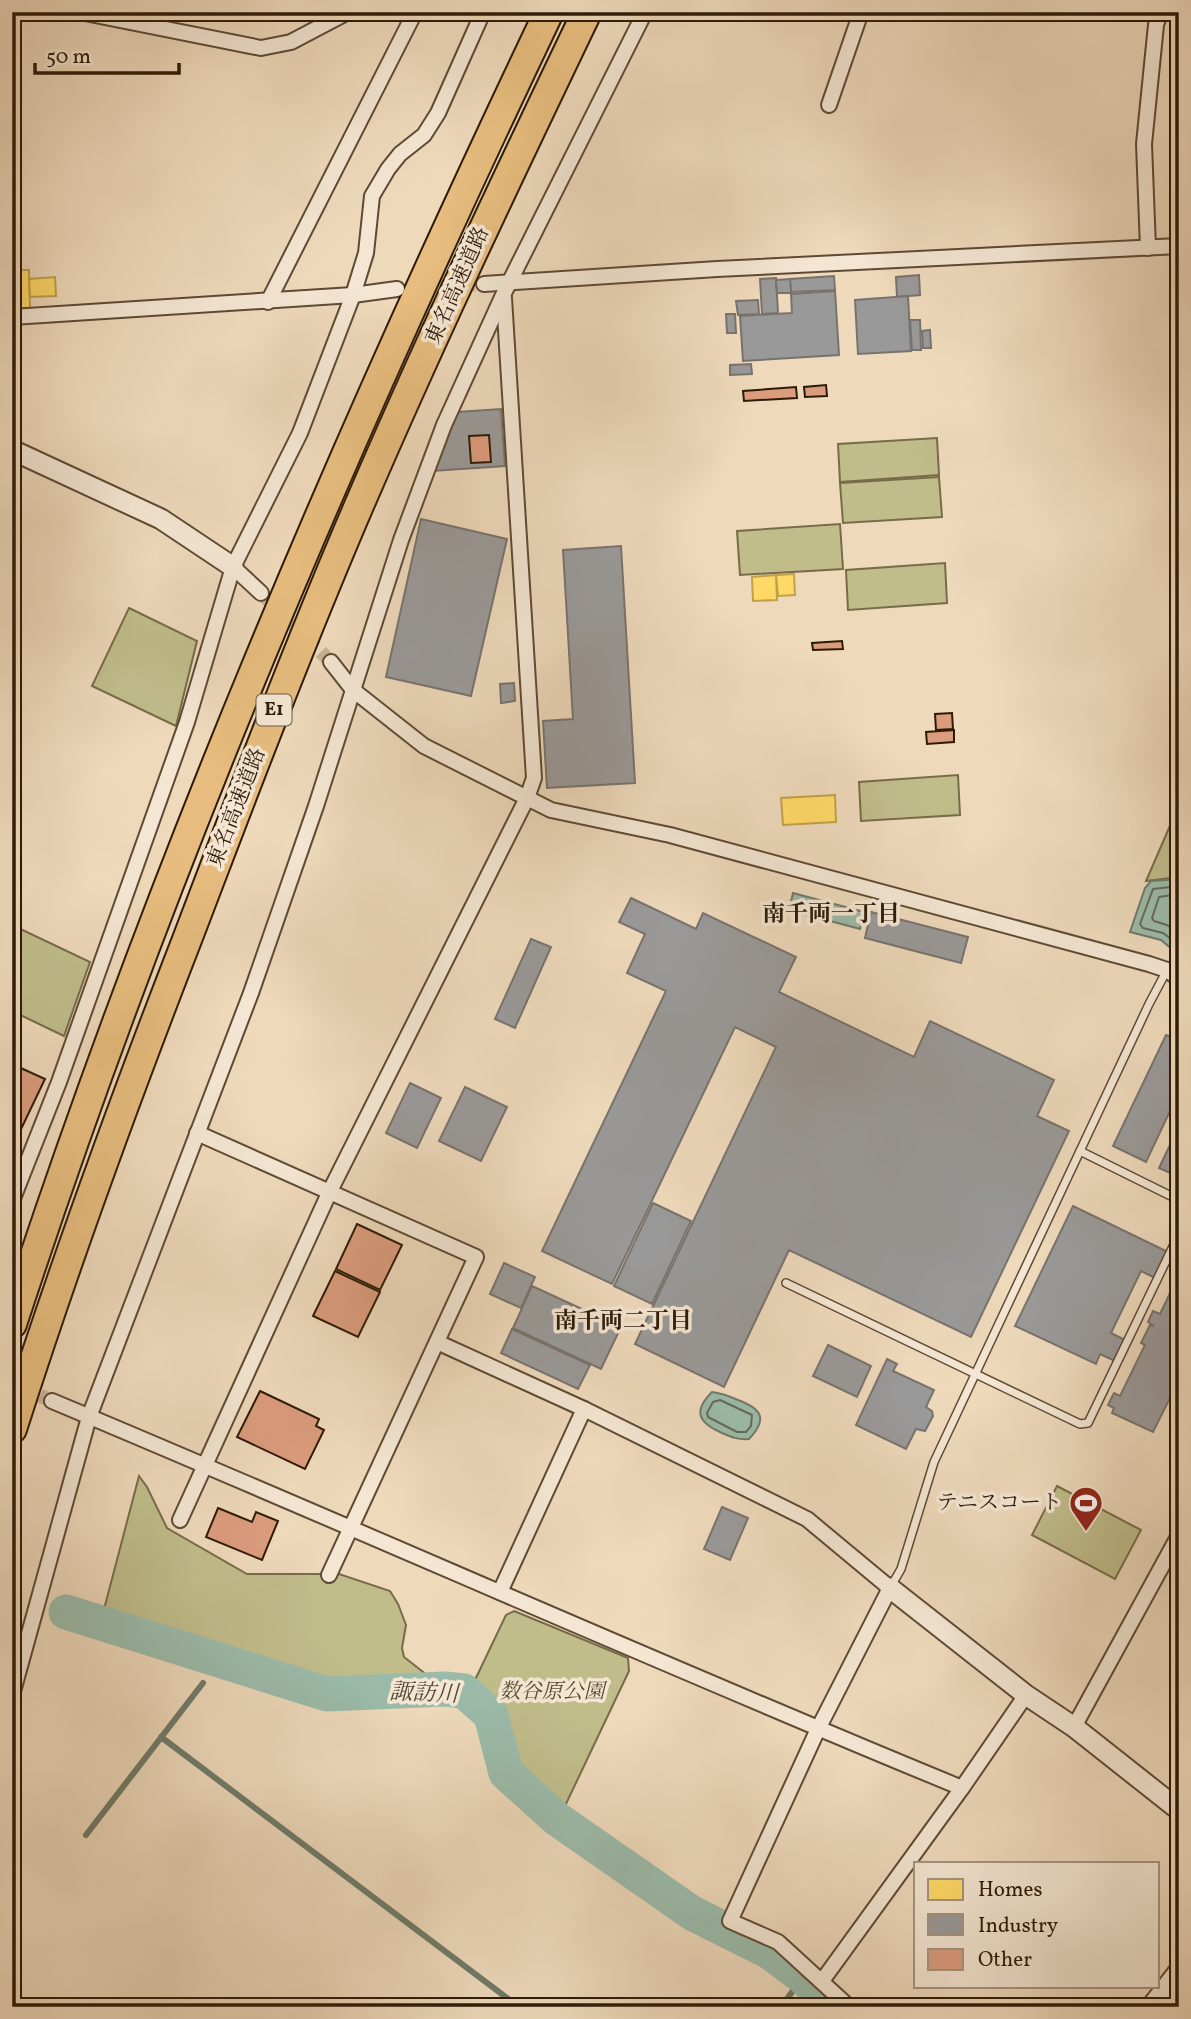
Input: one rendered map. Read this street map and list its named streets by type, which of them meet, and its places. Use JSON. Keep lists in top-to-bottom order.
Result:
{
  "streets": {
    "highway": ["東名高速道路", "E1"]
  },
  "districts": ["南千両一丁目", "南千両二丁目"],
  "water": ["諏訪川"],
  "parks": ["数谷原公園"],
  "places": {
    "sports": ["テニスコート"]
  },
  "legend": ["Homes", "Industry", "Other"],
  "scale_bar": "50 m"
}
